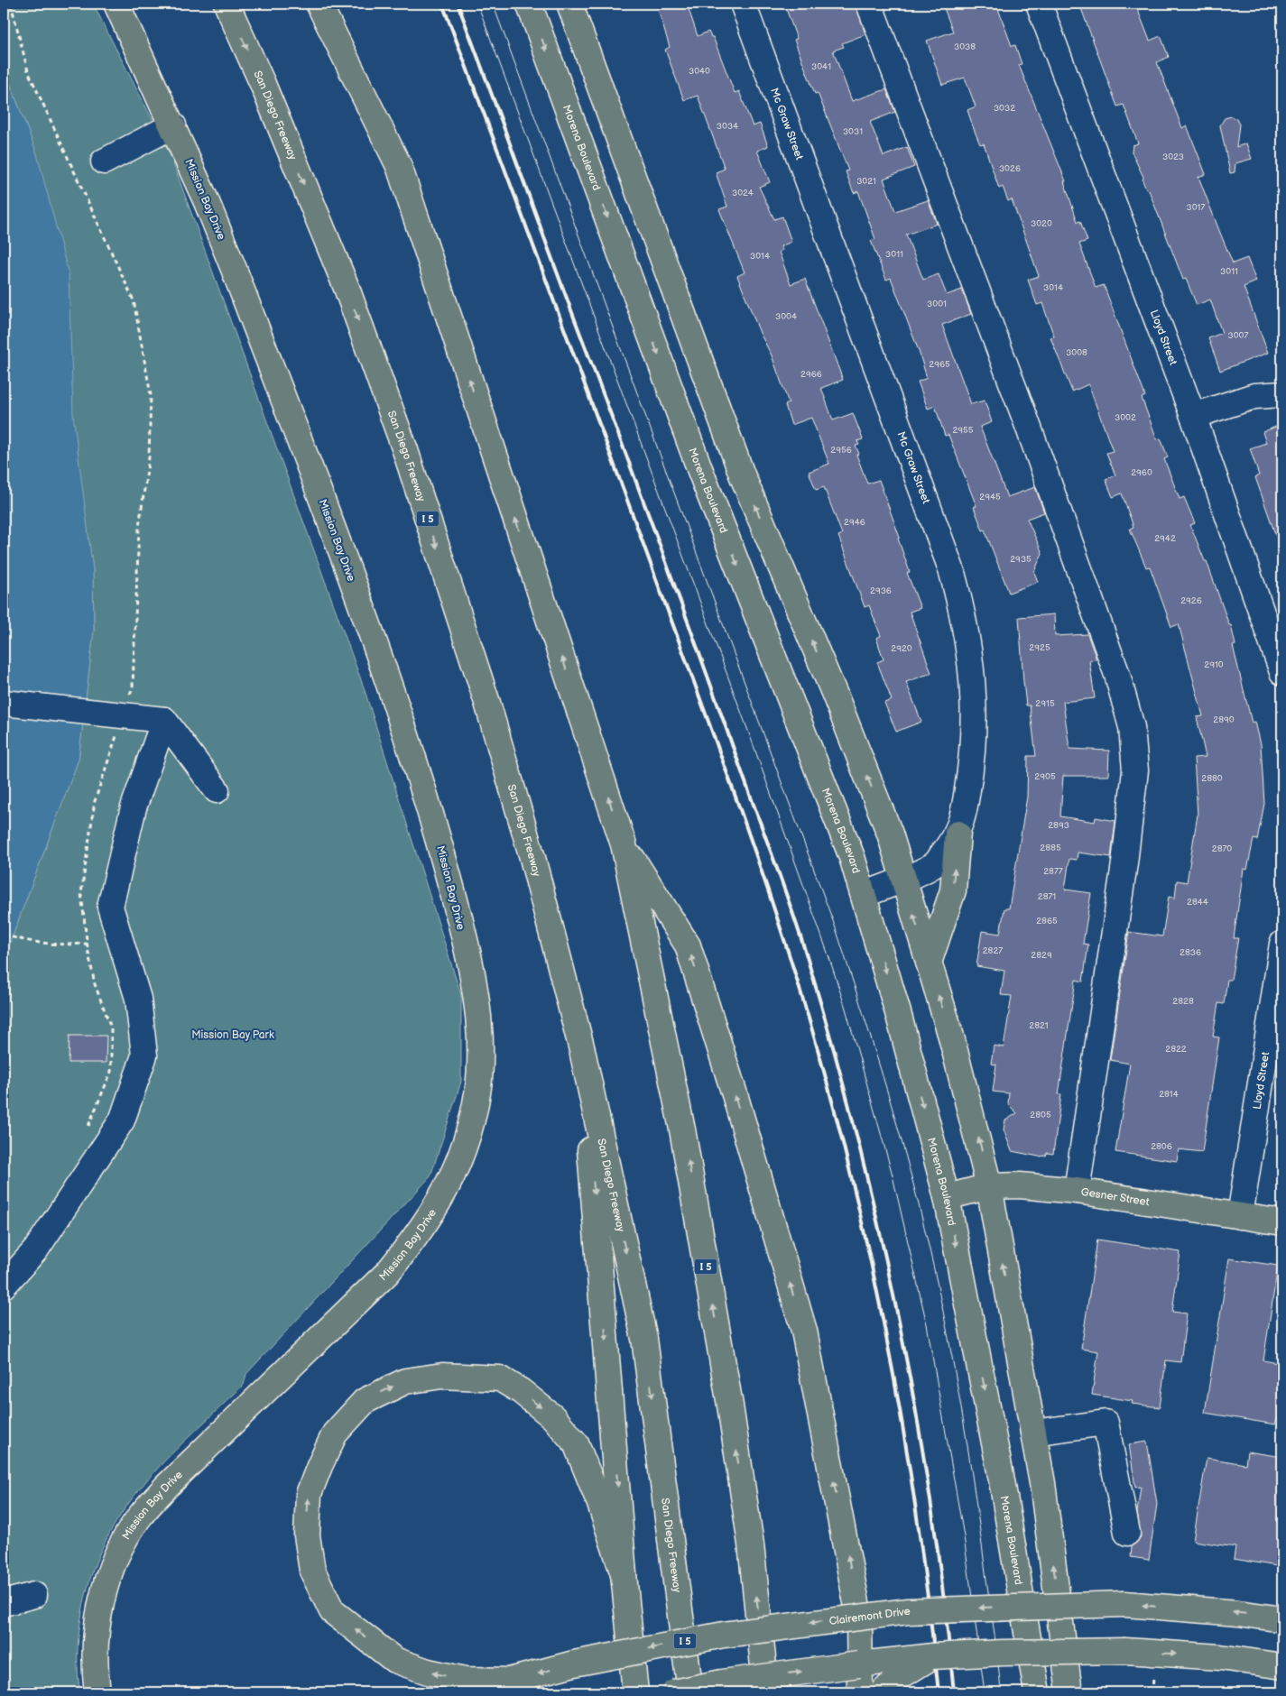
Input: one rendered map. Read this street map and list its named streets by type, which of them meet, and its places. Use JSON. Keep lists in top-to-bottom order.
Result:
{
  "streets": {
    "main road": [
      "San Diego Freeway",
      "Morena Boulevard",
      "Mission Bay Drive",
      "I 5",
      "Gesner Street",
      "Clairemont Drive"
    ],
    "street": ["Mc Graw Street", "Lloyd Street"]
  },
  "crossings": [
    ["Mc Graw Street", "Morena Boulevard"],
    ["Morena Boulevard", "Gesner Street"],
    ["Lloyd Street", "Gesner Street"]
  ],
  "parks": ["Mission Bay Park"],
  "house_numbers": [
    "3038",
    "3041",
    "3040",
    "3032",
    "3034",
    "3031",
    "3023",
    "3026",
    "3021",
    "3024",
    "3017",
    "3020",
    "3011",
    "3014",
    "3011",
    "3014",
    "3001",
    "3004",
    "3007",
    "3008",
    "2965",
    "2966",
    "3002",
    "2955",
    "2956",
    "2960",
    "2945",
    "2946",
    "2942",
    "2935",
    "2936",
    "2926",
    "2925",
    "2920",
    "2910",
    "2915",
    "2890",
    "2905",
    "2880",
    "2893",
    "2885",
    "2870",
    "2877",
    "2871",
    "2844",
    "2865",
    "2827",
    "2836",
    "2829",
    "2828",
    "2821",
    "2822",
    "2814",
    "2805",
    "2806"
  ]
}
